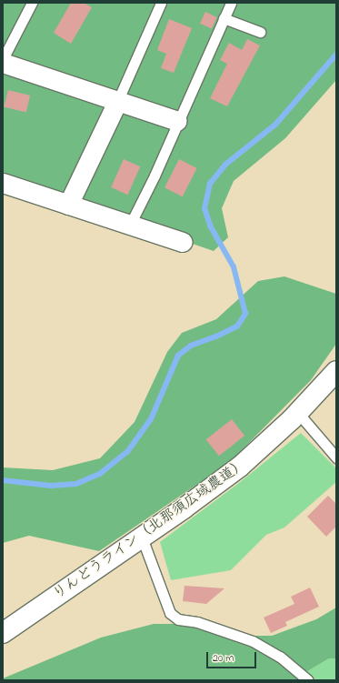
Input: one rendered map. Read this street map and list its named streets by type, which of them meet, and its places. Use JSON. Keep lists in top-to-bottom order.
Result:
{
  "streets": {
    "street": ["りんどうライン（北那須広域農道）"]
  },
  "scale_bar": "20 m"
}
